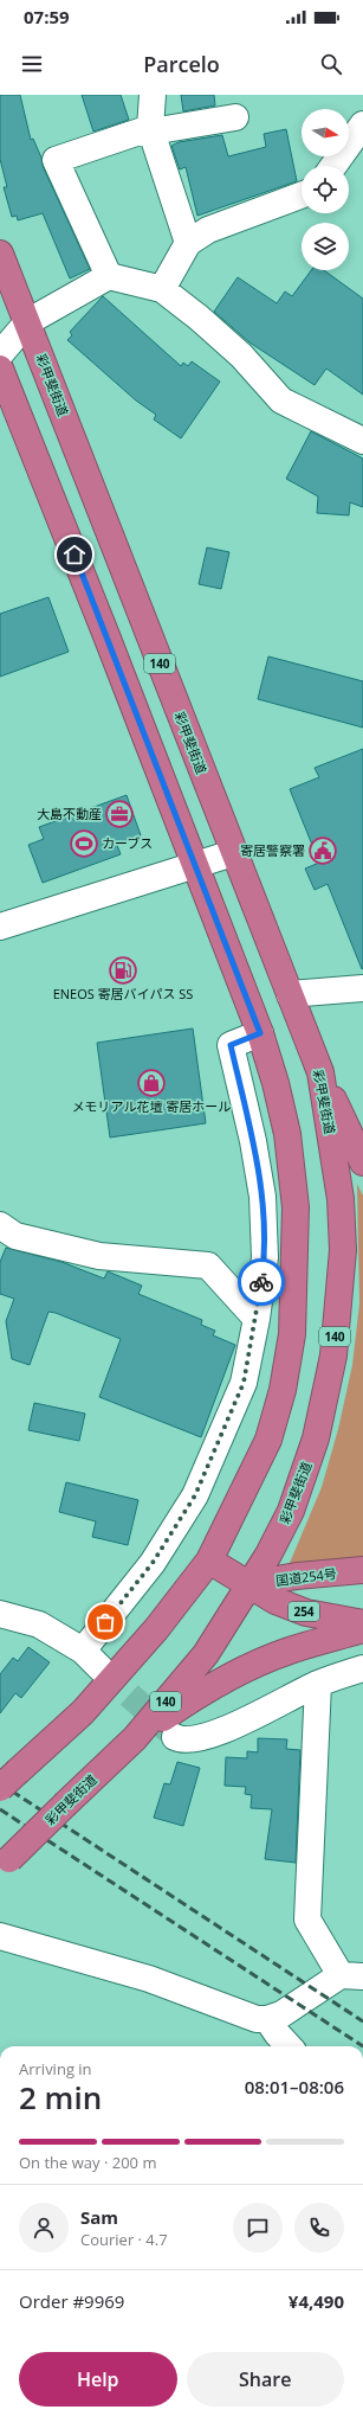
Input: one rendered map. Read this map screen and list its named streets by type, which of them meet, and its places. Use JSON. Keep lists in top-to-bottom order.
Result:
{
  "streets": {
    "highway": [
      "彩甲斐街道",
      "140",
      "国道254号",
      "254"
    ]
  },
  "crossings": [
    ["彩甲斐街道", "国道254号"]
  ],
  "places": {
    "office": ["大島不動産"],
    "sports": ["カーブス"],
    "public building": ["寄居警察署"],
    "fuel station": ["ENEOS 寄居バイパス SS"],
    "shop": ["メモリアル花壇 寄居ホール"]
  },
  "north": "right",
  "page": {
    "status": "07:59",
    "header": "Parcelo",
    "heading": ["2 min", "Arriving in", "08:01–08:06"],
    "panel": [
      "Sam",
      "Courier · 4.7",
      "Order #9969",
      "¥4,490"
    ],
    "bar": "On the way · 200 m",
    "buttons": ["Help", "Share"]
  }
}
